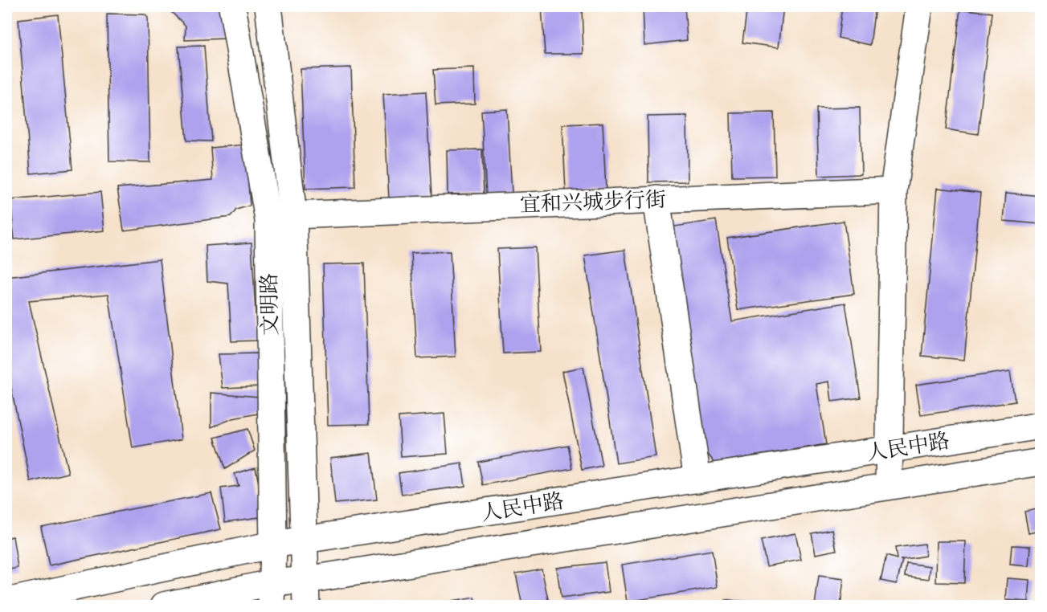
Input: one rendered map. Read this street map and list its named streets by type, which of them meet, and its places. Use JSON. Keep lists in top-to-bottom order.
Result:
{
  "streets": {
    "main road": ["宜和兴城步行街", "文明路", "人民中路"]
  },
  "crossings": [
    ["宜和兴城步行街", "文明路"],
    ["文明路", "人民中路"]
  ]
}
